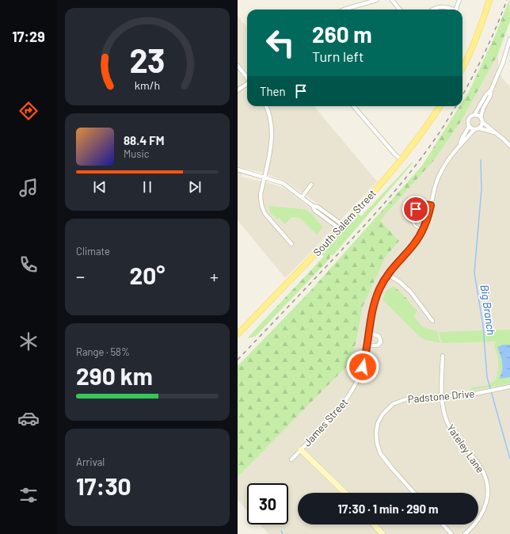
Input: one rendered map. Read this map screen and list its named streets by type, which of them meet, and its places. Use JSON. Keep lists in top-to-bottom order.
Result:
{
  "streets": {
    "main road": ["South Salem Street"],
    "street": ["Padstone Drive", "James Street", "Yateley Lane"]
  },
  "crossings": [
    ["Padstone Drive", "Yateley Lane"]
  ],
  "water": ["Big Branch"],
  "page": {
    "tabs": "17:29",
    "turn": ["260 m", "Turn left"],
    "then": "Then",
    "song": ["88.4 FM", "Music"],
    "tile": [
      "Climate",
      ["Range · 58%", "290 km"],
      ["Arrival", "17:30"]
    ],
    "heat": ["−", "20°", "+"],
    "limit": "30",
    "trip": "17:30 · 1 min · 290 m",
    "gauge": ["23", "km/h"]
  }
}
